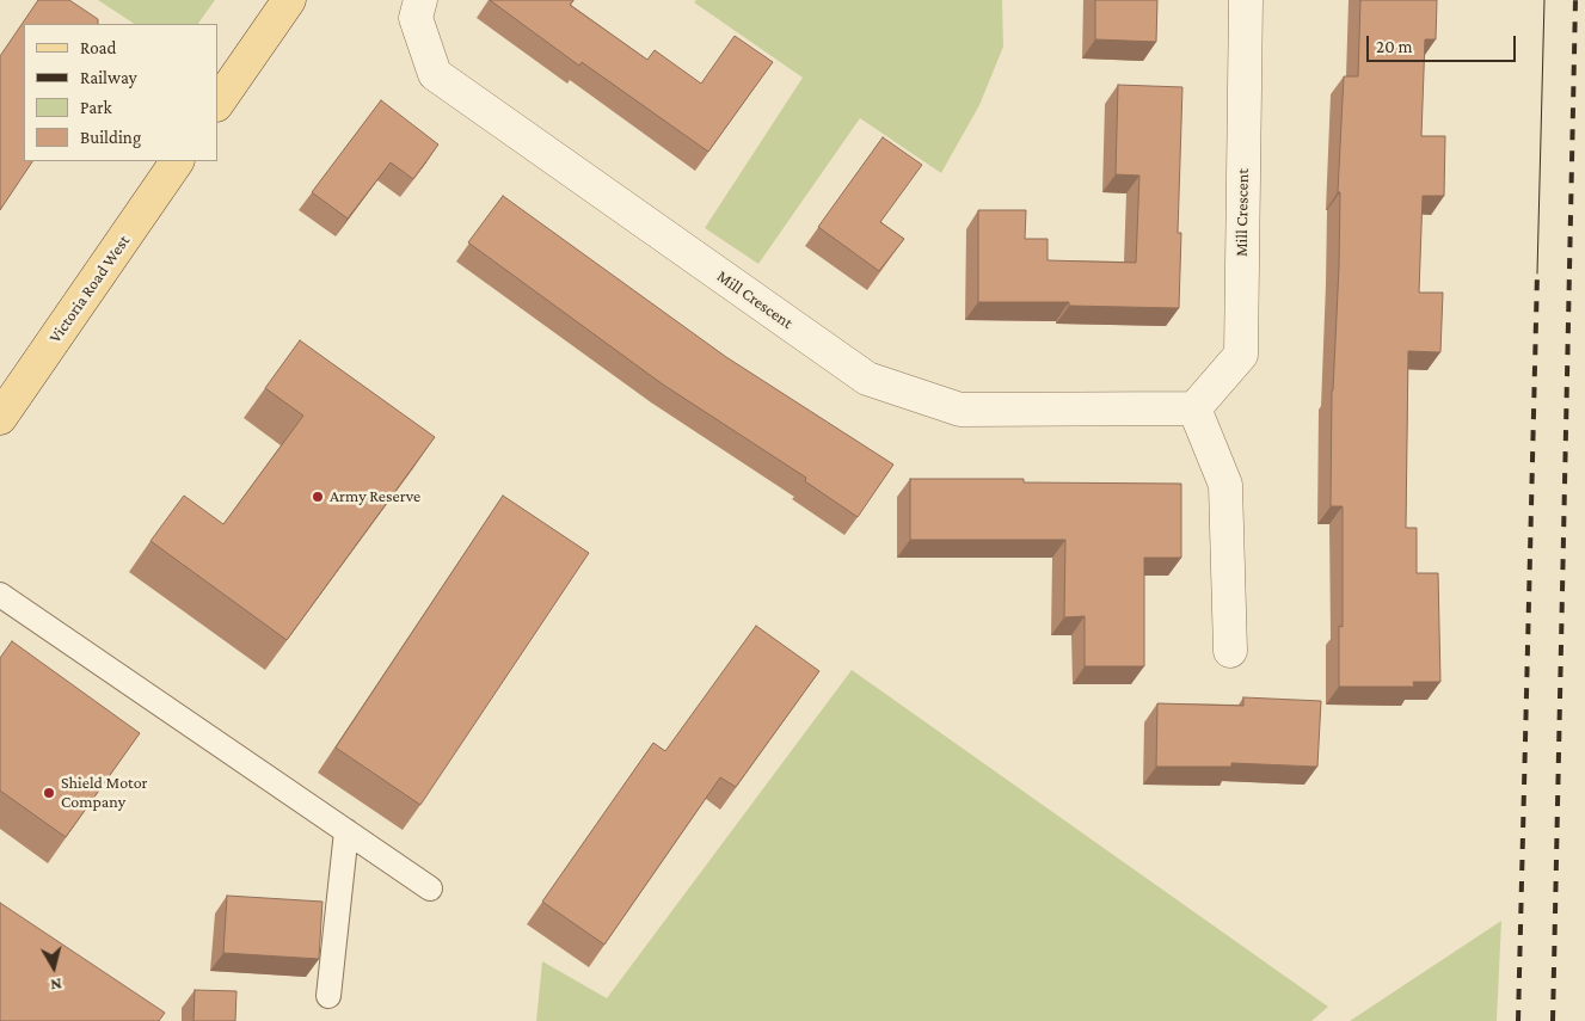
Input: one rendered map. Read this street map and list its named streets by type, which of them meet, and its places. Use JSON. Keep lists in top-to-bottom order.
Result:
{
  "streets": {
    "main road": ["Victoria Road West"],
    "street": ["Mill Crescent"]
  },
  "places": ["Army Reserve", "Shield Motor Company"],
  "legend": [
    "Road",
    "Railway",
    "Park",
    "Building"
  ],
  "scale_bar": "20 m",
  "north": "bottom"
}
